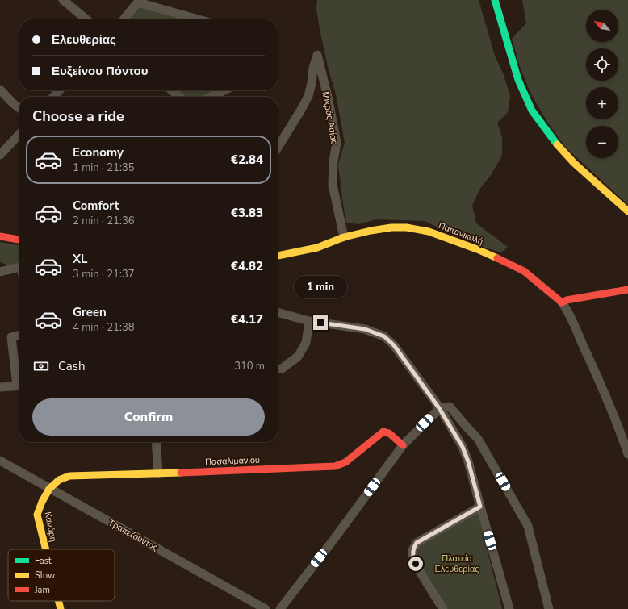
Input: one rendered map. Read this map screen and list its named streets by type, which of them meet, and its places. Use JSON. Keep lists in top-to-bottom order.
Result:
{
  "streets": {
    "street": [
      "Μικράς Ασίας",
      "Παπανικολή",
      "Πασαλιμανίου",
      "Κανάρη",
      "Τραπεζούντος"
    ]
  },
  "crossings": [
    ["Μικράς Ασίας", "Παπανικολή"],
    ["Πασαλιμανίου", "Κανάρη"],
    ["Πασαλιμανίου", "Τραπεζούντος"],
    ["Κανάρη", "Τραπεζούντος"]
  ],
  "parks": ["Πλατεία Ελευθερίας"],
  "legend": ["Fast", "Slow", "Jam"],
  "north": "top left",
  "page": {
    "map_buttons": ["+", "−"],
    "banner": ["Ελευθερίας", "Ευξείνου Πόντου"],
    "heading": "Choose a ride",
    "list": [
      {
        "name": "Economy",
        "note": "1 min · 21:35",
        "value": "€2.84"
      },
      {
        "name": "Comfort",
        "note": "2 min · 21:36",
        "value": "€3.83"
      },
      {
        "name": "XL",
        "note": "3 min · 21:37",
        "value": "€4.82"
      },
      {
        "name": "Green",
        "note": "4 min · 21:38",
        "value": "€4.17"
      }
    ],
    "bubble": "1 min",
    "pay": ["Cash", "310 m"],
    "buttons": "Confirm"
  }
}
